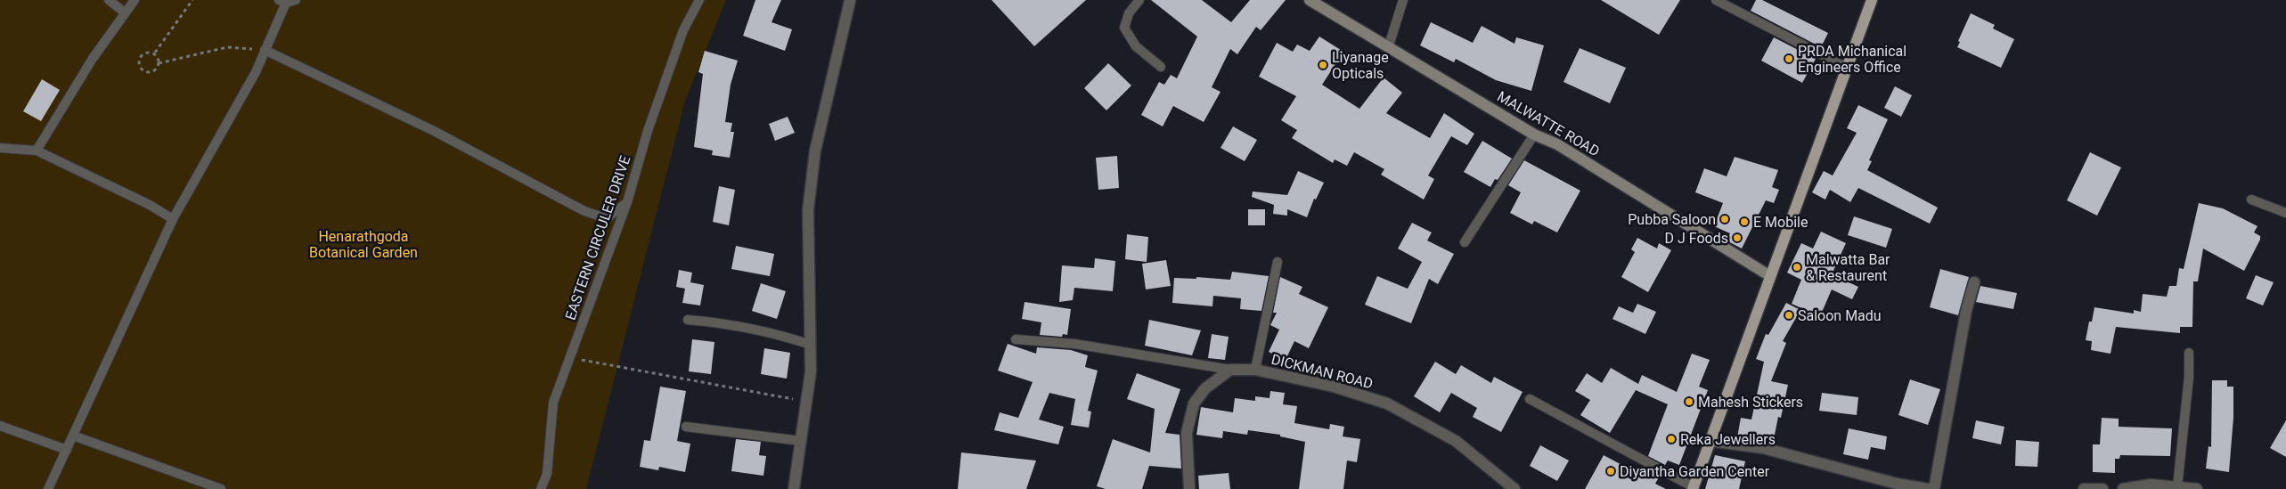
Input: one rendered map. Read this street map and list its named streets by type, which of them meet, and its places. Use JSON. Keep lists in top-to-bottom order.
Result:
{
  "streets": {
    "street": ["MALWATTE ROAD", "DICKMAN ROAD"],
    "lane": ["EASTERN CIRCULER DRIVE"]
  },
  "parks": ["Henarathgoda Botanical Garden"],
  "places": [
    "PRDA Michanical Engineers Office",
    "Liyanage Opticals",
    "Pubba Saloon",
    "E Mobile",
    "D J Foods",
    "Malwatta Bar & Restaurent",
    "Saloon Madu",
    "Mahesh Stickers",
    "Reka Jewellers",
    "Diyantha Garden Center"
  ]
}
